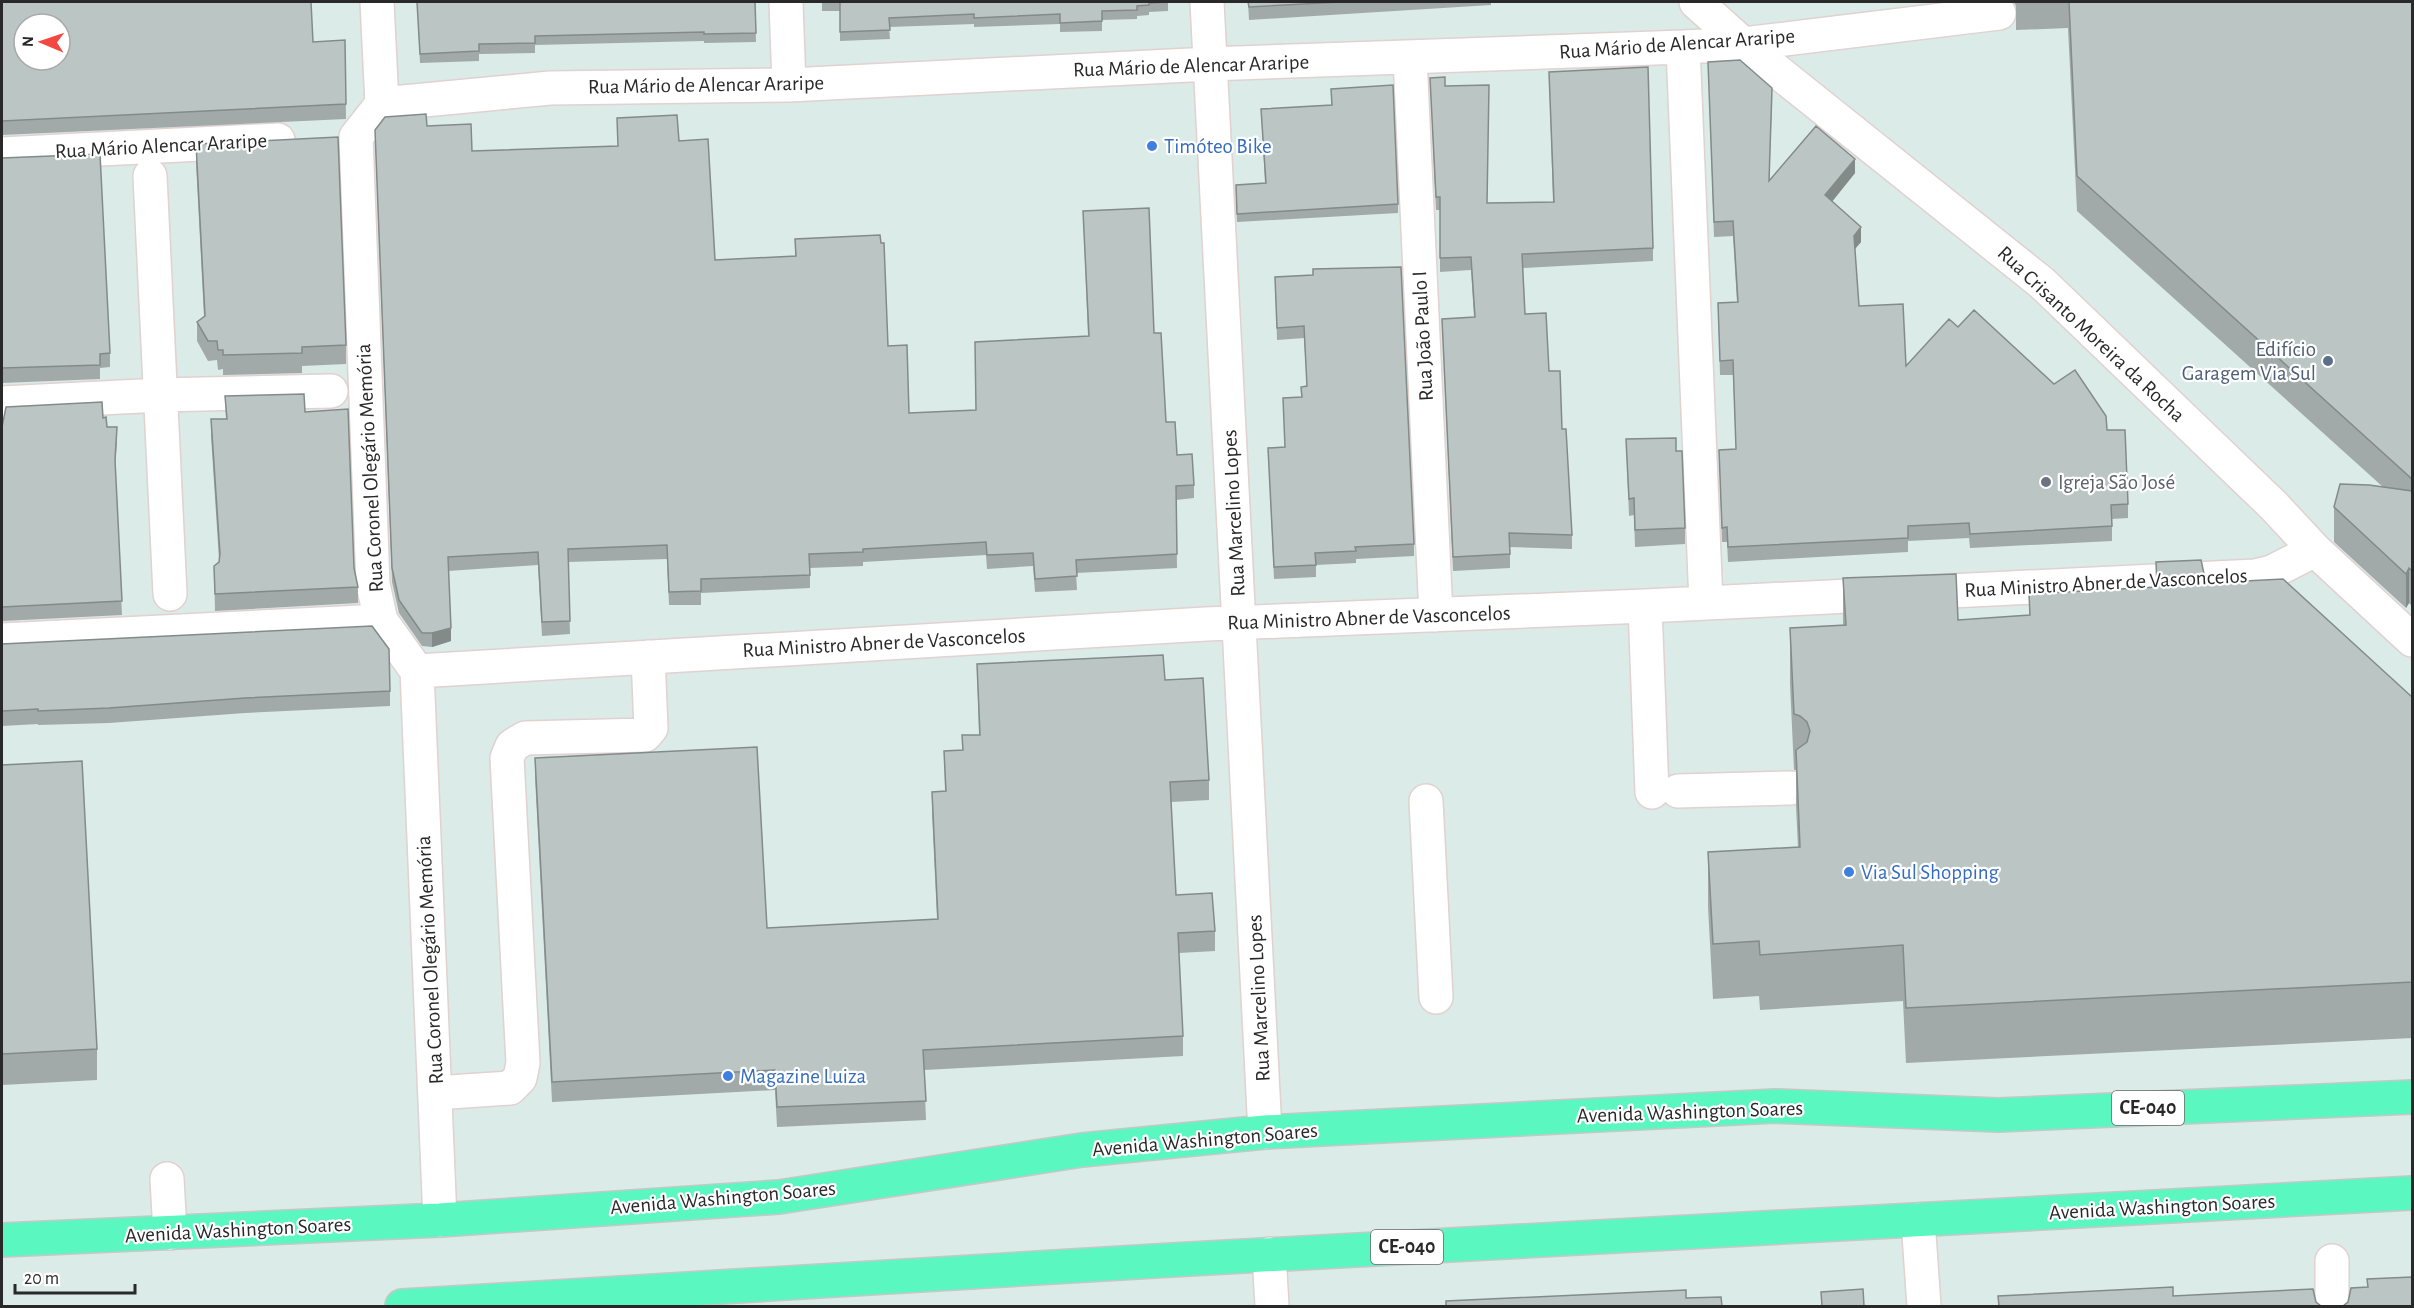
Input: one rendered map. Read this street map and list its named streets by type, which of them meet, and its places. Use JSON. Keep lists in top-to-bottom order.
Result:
{
  "streets": {
    "highway": ["CE-040", "Avenida Washington Soares"],
    "street": [
      "Rua Mário de Alencar Araripe",
      "Rua Mário Alencar Araripe",
      "Rua Crisanto Moreira da Rocha",
      "Rua João Paulo I",
      "Rua Coronel Olegário Memória",
      "Rua Marcelino Lopes",
      "Rua Ministro Abner de Vasconcelos"
    ]
  },
  "crossings": [
    ["Rua Mário de Alencar Araripe", "Rua Crisanto Moreira da Rocha"],
    ["Rua Mário de Alencar Araripe", "Rua João Paulo I"],
    ["Rua Mário de Alencar Araripe", "Rua Marcelino Lopes"],
    ["Rua Mário Alencar Araripe", "Rua Coronel Olegário Memória"],
    ["Rua Crisanto Moreira da Rocha", "Rua Ministro Abner de Vasconcelos"],
    ["Rua João Paulo I", "Rua Ministro Abner de Vasconcelos"],
    ["Rua Coronel Olegário Memória", "Rua Ministro Abner de Vasconcelos"],
    ["Rua Coronel Olegário Memória", "Avenida Washington Soares"],
    ["Rua Marcelino Lopes", "Rua Ministro Abner de Vasconcelos"],
    ["Rua Marcelino Lopes", "Avenida Washington Soares"]
  ],
  "places": [
    "Timóteo Bike",
    "Edifício Garagem Via Sul",
    "Igreja São José",
    "Via Sul Shopping",
    "Magazine Luiza"
  ],
  "scale_bar": "20 m",
  "north": "left"
}
